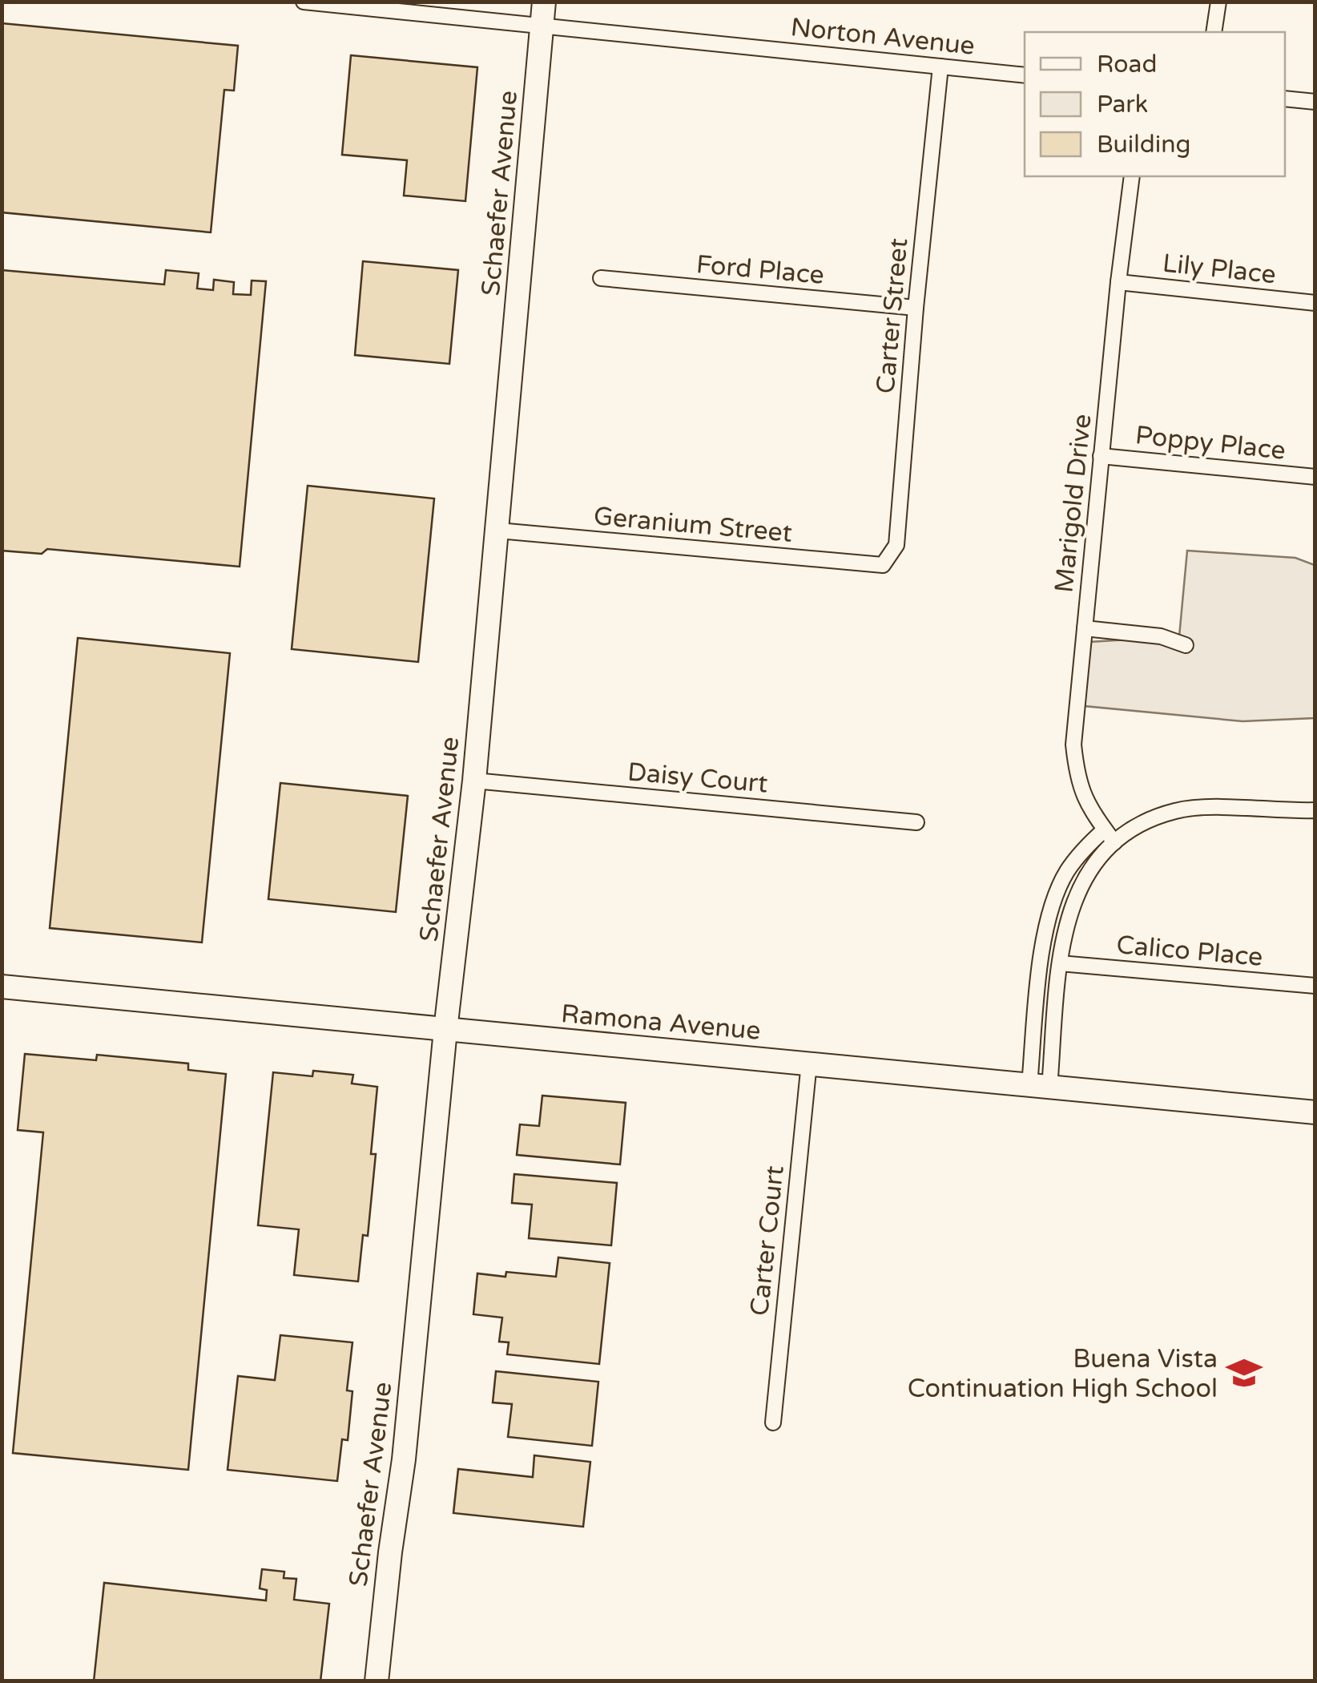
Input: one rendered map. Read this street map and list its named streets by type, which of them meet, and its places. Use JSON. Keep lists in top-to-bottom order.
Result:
{
  "streets": {
    "street": [
      "Norton Avenue",
      "Schaefer Avenue",
      "Lily Place",
      "Ford Place",
      "Carter Street",
      "Poppy Place",
      "Marigold Drive",
      "Geranium Street",
      "Daisy Court",
      "Calico Place",
      "Ramona Avenue",
      "Carter Court"
    ]
  },
  "crossings": [
    ["Norton Avenue", "Schaefer Avenue"],
    ["Norton Avenue", "Carter Street"],
    ["Schaefer Avenue", "Geranium Street"],
    ["Schaefer Avenue", "Daisy Court"],
    ["Schaefer Avenue", "Ramona Avenue"],
    ["Lily Place", "Marigold Drive"],
    ["Ford Place", "Carter Street"],
    ["Carter Street", "Geranium Street"],
    ["Poppy Place", "Marigold Drive"],
    ["Ramona Avenue", "Carter Court"]
  ],
  "places": {
    "school or university": ["Buena Vista Continuation High School"]
  },
  "legend": ["Road", "Park", "Building"]
}
